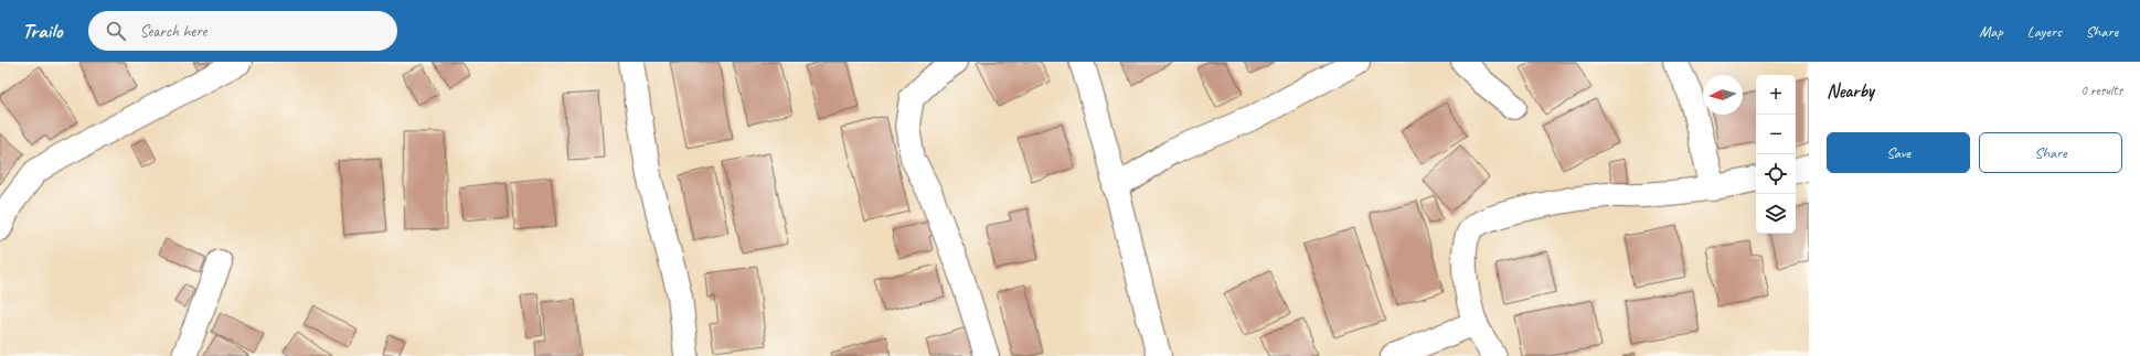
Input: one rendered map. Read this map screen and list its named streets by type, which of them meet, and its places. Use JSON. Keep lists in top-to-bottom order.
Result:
{
  "north": "left",
  "page": {
    "header": "Trailo",
    "search": "Search here",
    "nav": ["Map", "Layers", "Share"],
    "heading": ["Nearby", "0 results"],
    "map_buttons": ["+", "−"],
    "buttons": ["Save", "Share"]
  }
}
